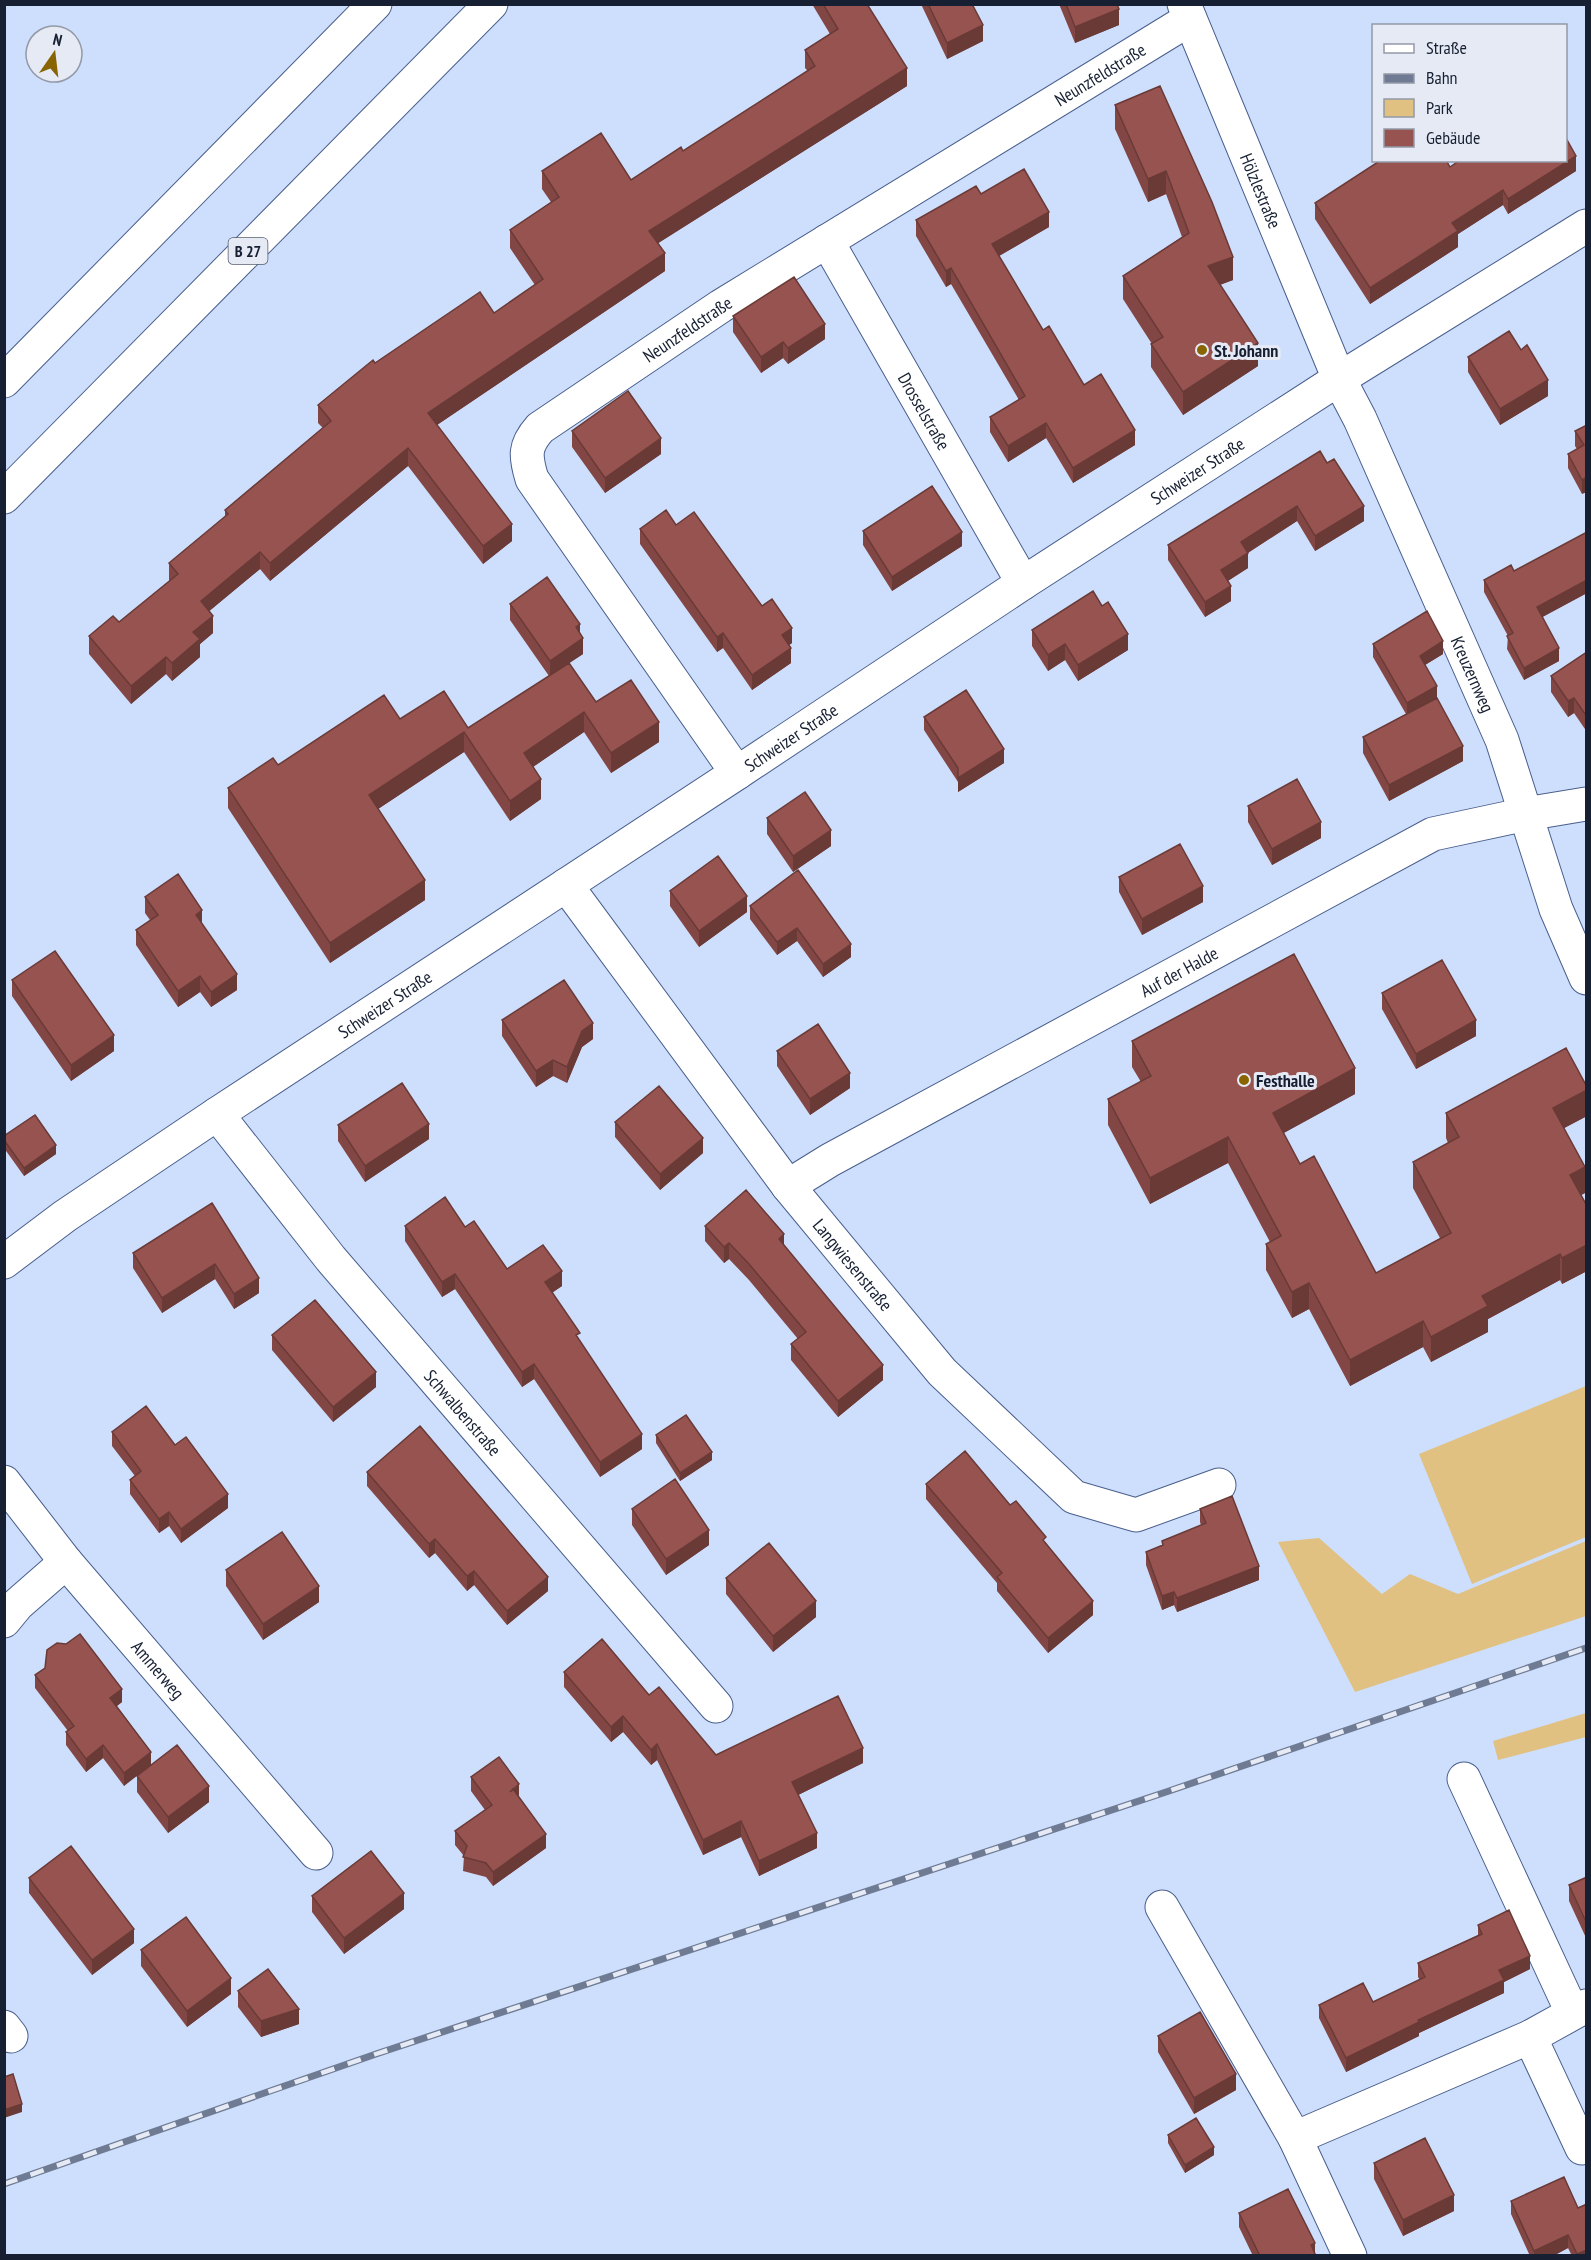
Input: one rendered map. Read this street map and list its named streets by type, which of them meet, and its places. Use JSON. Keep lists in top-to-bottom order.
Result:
{
  "streets": {
    "main road": [
      "Neunzfeldstraße",
      "Hölzlestraße",
      "B 27",
      "Drosselstraße",
      "Schweizer Straße",
      "Kreuzernweg",
      "Auf der Halde",
      "Langwiesenstraße",
      "Schwalbenstraße",
      "Ammerweg"
    ]
  },
  "crossings": [
    ["Neunzfeldstraße", "Hölzlestraße"],
    ["Neunzfeldstraße", "Drosselstraße"],
    ["Neunzfeldstraße", "Schweizer Straße"],
    ["Hölzlestraße", "Schweizer Straße"],
    ["Hölzlestraße", "Kreuzernweg"],
    ["Drosselstraße", "Schweizer Straße"],
    ["Schweizer Straße", "Kreuzernweg"],
    ["Schweizer Straße", "Langwiesenstraße"],
    ["Schweizer Straße", "Schwalbenstraße"],
    ["Kreuzernweg", "Auf der Halde"],
    ["Auf der Halde", "Langwiesenstraße"]
  ],
  "places": ["St. Johann", "Festhalle"],
  "legend": [
    "Straße",
    "Bahn",
    "Park",
    "Gebäude"
  ],
  "north": "top"
}
